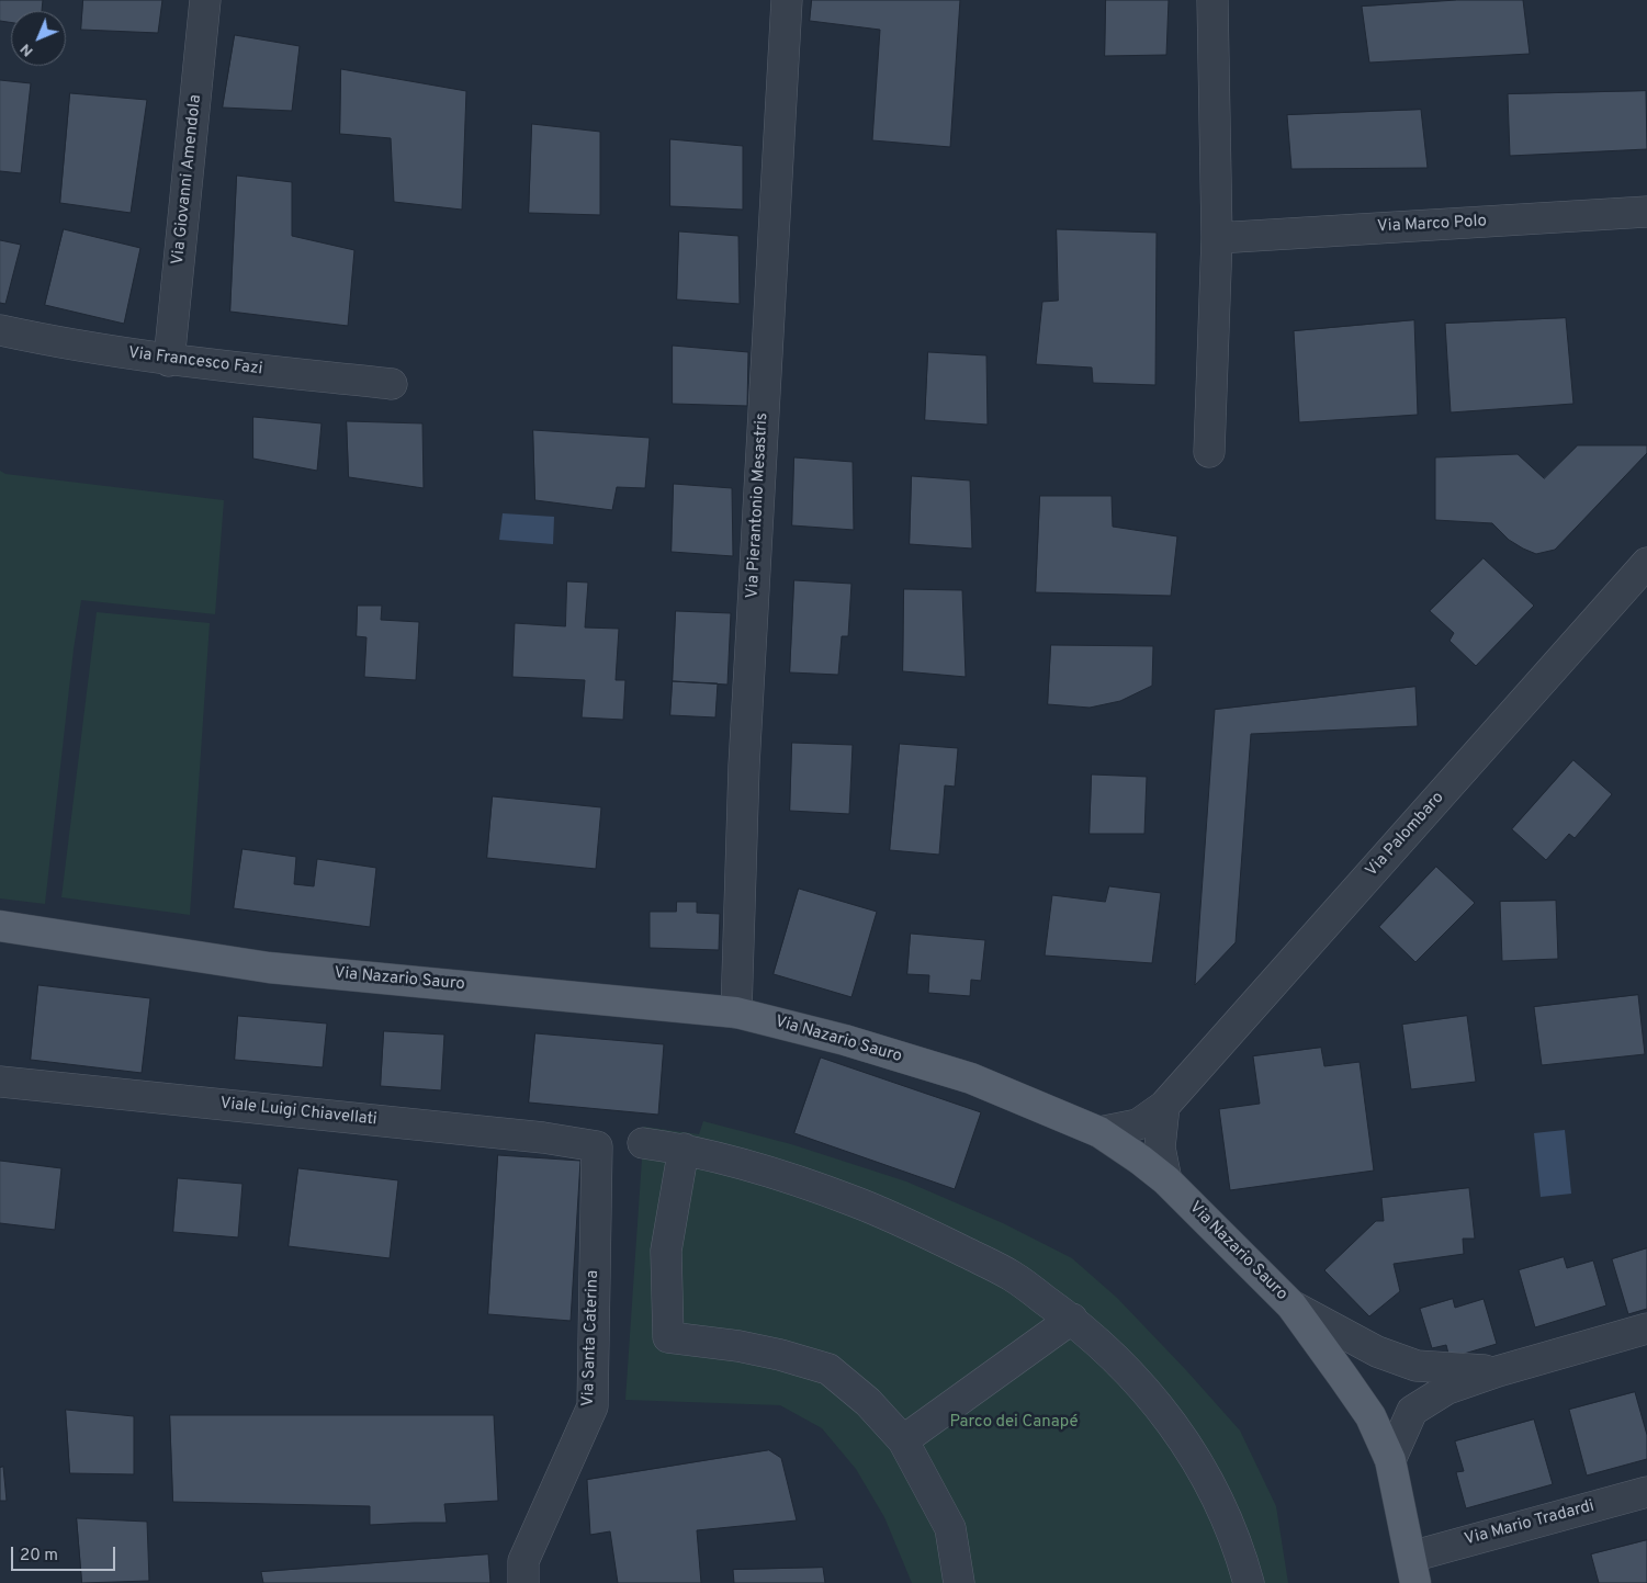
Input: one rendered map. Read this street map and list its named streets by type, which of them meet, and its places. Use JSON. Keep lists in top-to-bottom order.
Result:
{
  "streets": {
    "main road": ["Via Nazario Sauro"],
    "street": [
      "Via Giovanni Amendola",
      "Via Marco Polo",
      "Via Francesco Fazi",
      "Via Pierantonio Mesastris",
      "Via Palombaro",
      "Viale Luigi Chiavellati",
      "Via Santa Caterina",
      "Via Mario Tradardi"
    ]
  },
  "crossings": [
    ["Via Giovanni Amendola", "Via Francesco Fazi"],
    ["Via Pierantonio Mesastris", "Via Nazario Sauro"],
    ["Via Palombaro", "Via Nazario Sauro"],
    ["Via Nazario Sauro", "Via Mario Tradardi"],
    ["Viale Luigi Chiavellati", "Via Santa Caterina"]
  ],
  "parks": ["Parco dei Canapé"],
  "scale_bar": "20 m",
  "north": "bottom left"
}
